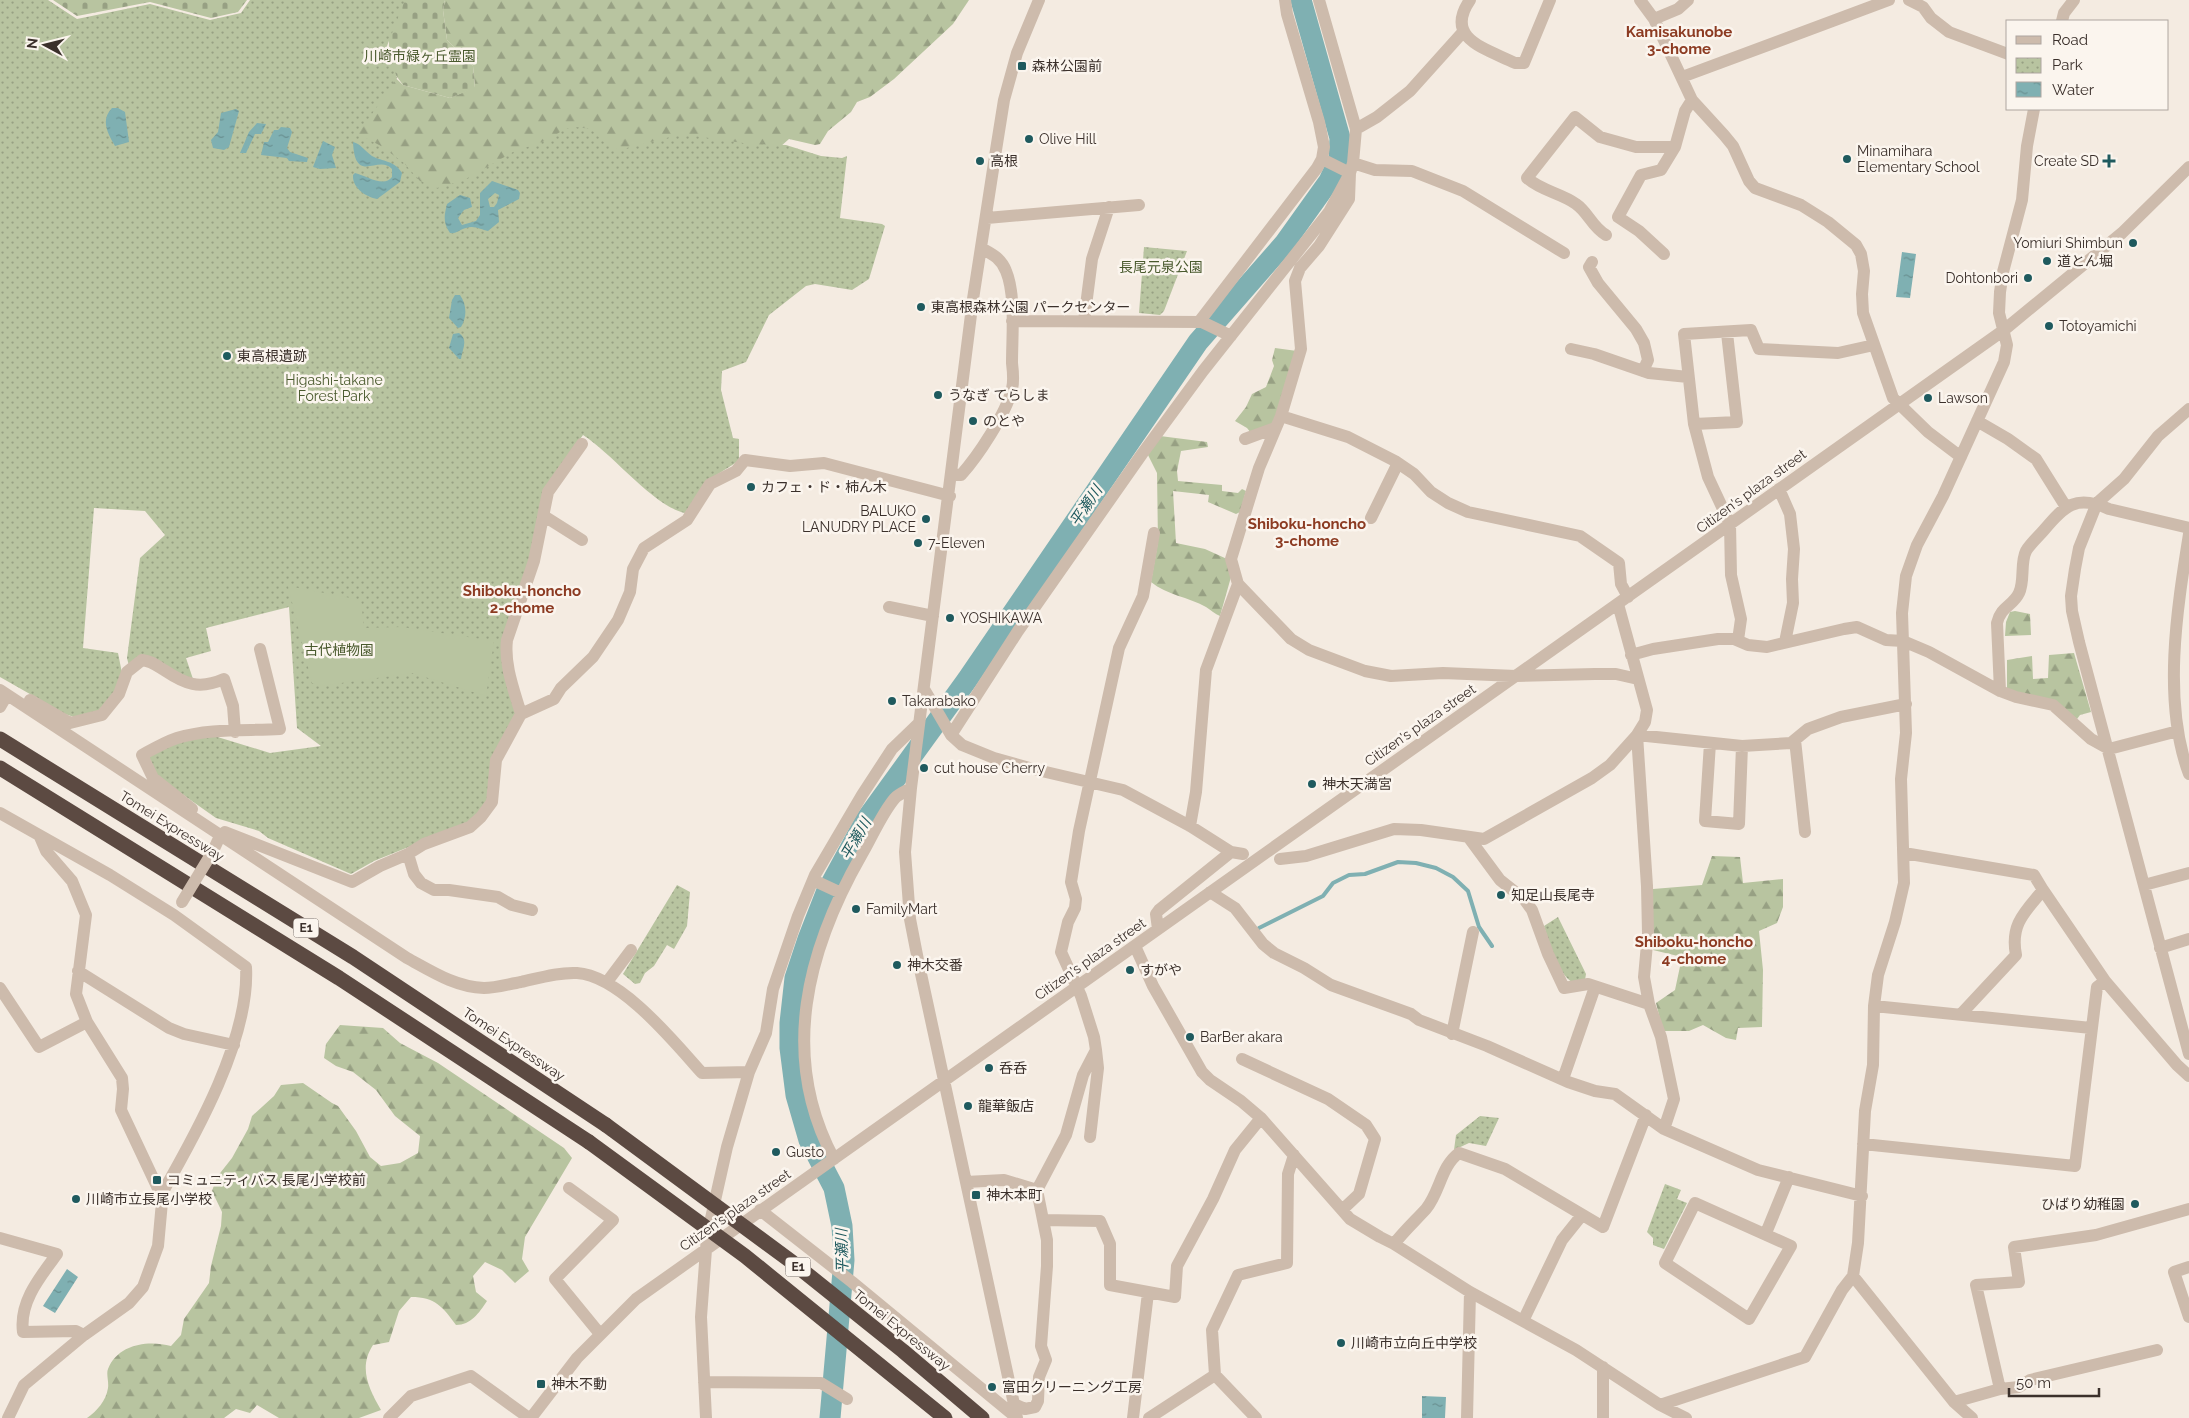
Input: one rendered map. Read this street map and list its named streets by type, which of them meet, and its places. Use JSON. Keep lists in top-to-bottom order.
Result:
{
  "streets": {
    "highway": ["Tomei Expressway", "E1"],
    "street": ["Citizen's plaza street"]
  },
  "districts": [
    "Kamisakunobe 3-chome",
    "Shiboku-honcho 3-chome",
    "Shiboku-honcho 2-chome",
    "Shiboku-honcho 4-chome"
  ],
  "water": ["平瀬川"],
  "parks": [
    "川崎市緑ヶ丘霊園",
    "長尾元泉公園",
    "Higashi-takane Forest Park",
    "古代植物園"
  ],
  "places": {
    "transit": [
      "森林公園前",
      "コミュニティバス 長尾小学校前",
      "神木本町",
      "神木不動"
    ],
    "other": [
      "Olive Hill",
      "Minamihara Elementary School",
      "高根",
      "Yomiuri Shimbun",
      "道とん堀",
      "Dohtonbori",
      "東高根森林公園 パークセンター",
      "Totoyamichi",
      "東高根遺跡",
      "うなぎ てらしま",
      "Lawson",
      "のとや",
      "カフェ・ド・柿ん木",
      "BALUKO LANUDRY PLACE",
      "7-Eleven",
      "YOSHIKAWA",
      "Takarabako",
      "cut house Cherry",
      "神木天満宮",
      "知足山長尾寺",
      "FamilyMart",
      "神木交番",
      "すがや",
      "BarBer akara",
      "呑呑",
      "龍華飯店",
      "Gusto",
      "川崎市立長尾小学校",
      "ひばり幼稚園",
      "川崎市立向丘中学校",
      "富田クリーニング工房"
    ],
    "health": ["Create SD"]
  },
  "legend": ["Road", "Park", "Water"],
  "scale_bar": "50 m",
  "north": "left"
}
